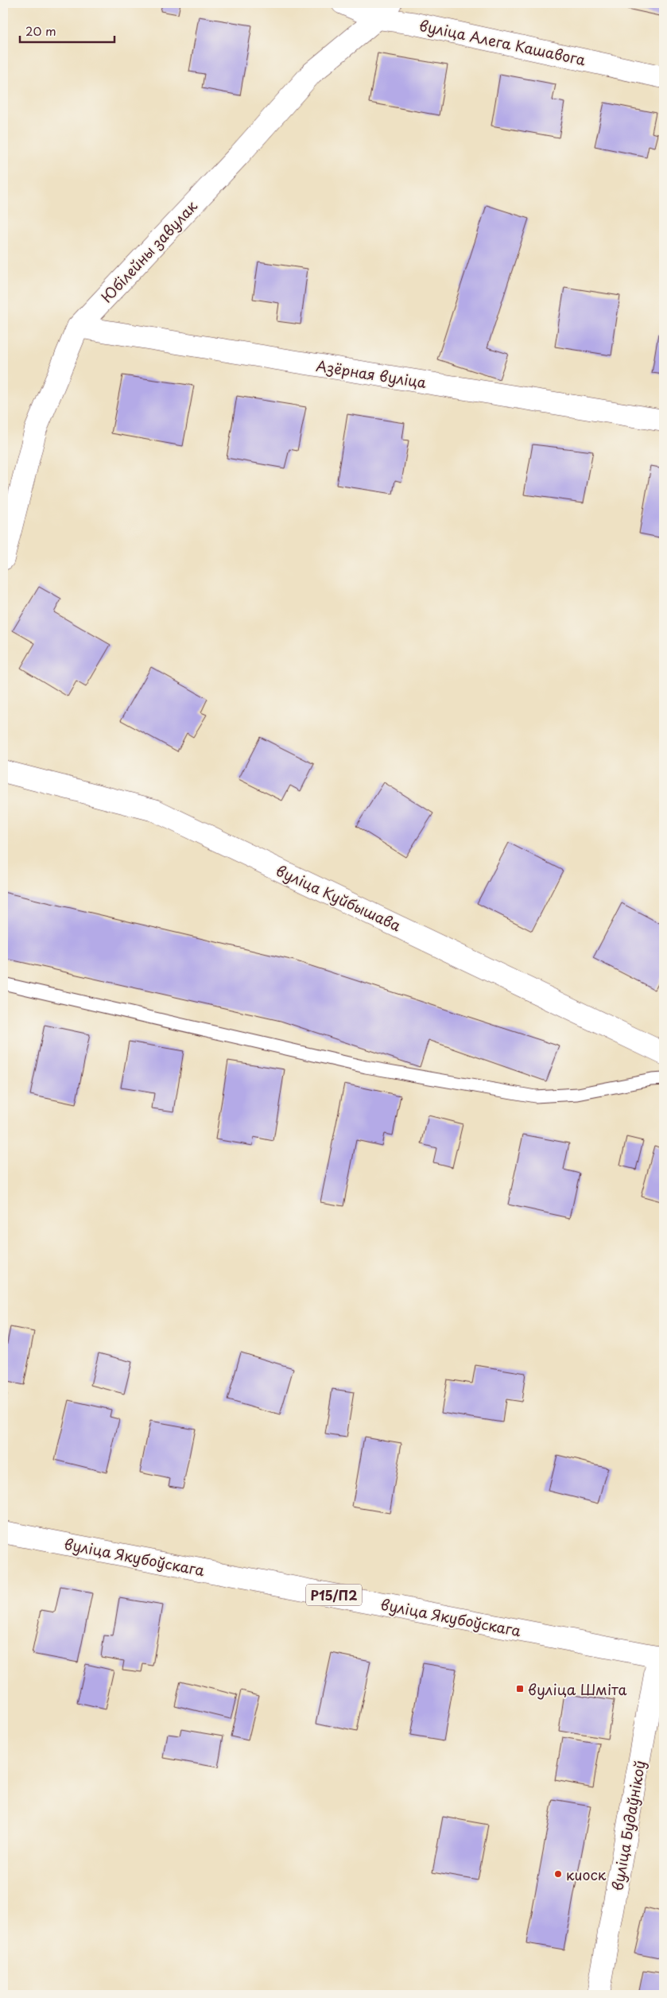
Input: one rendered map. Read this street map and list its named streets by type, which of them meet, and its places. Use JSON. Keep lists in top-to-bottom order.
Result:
{
  "streets": {
    "street": [
      "вуліца Алега Кашавога",
      "Юбілейны завулак",
      "Азёрная вуліца",
      "вуліца Куйбышава",
      "вуліца Якубоўскага",
      "Р15/П2",
      "вуліца Будаўнікоў"
    ]
  },
  "crossings": [
    ["вуліца Алега Кашавога", "Юбілейны завулак"],
    ["Юбілейны завулак", "Азёрная вуліца"],
    ["вуліца Якубоўскага", "вуліца Будаўнікоў"]
  ],
  "places": {
    "transit": ["вуліца Шміта"],
    "other": ["киоск"]
  },
  "scale_bar": "20 m"
}
